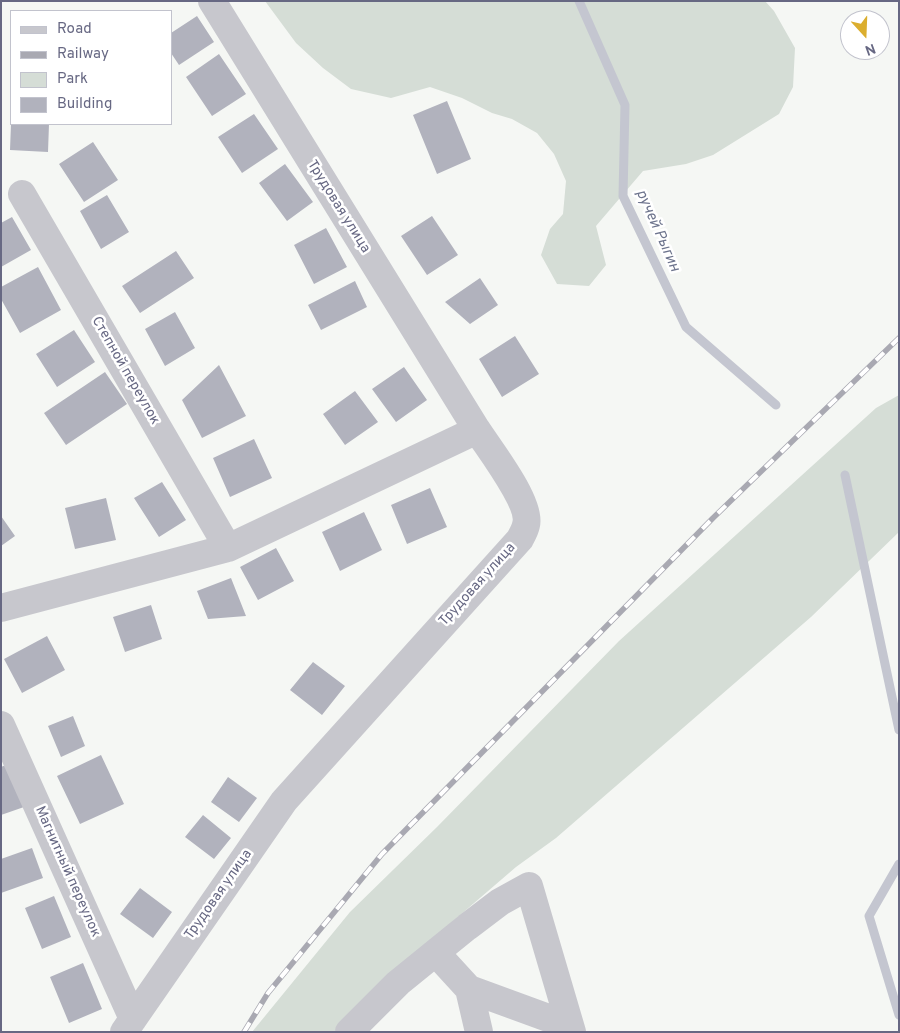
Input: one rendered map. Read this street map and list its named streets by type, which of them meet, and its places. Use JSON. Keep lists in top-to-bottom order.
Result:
{
  "streets": {
    "street": ["Трудовая улица", "Степной переулок", "Магнитный переулок"]
  },
  "crossings": [
    ["Трудовая улица", "Магнитный переулок"]
  ],
  "water": ["ручей Рыгин"],
  "legend": [
    "Road",
    "Railway",
    "Park",
    "Building"
  ],
  "north": "bottom"
}
